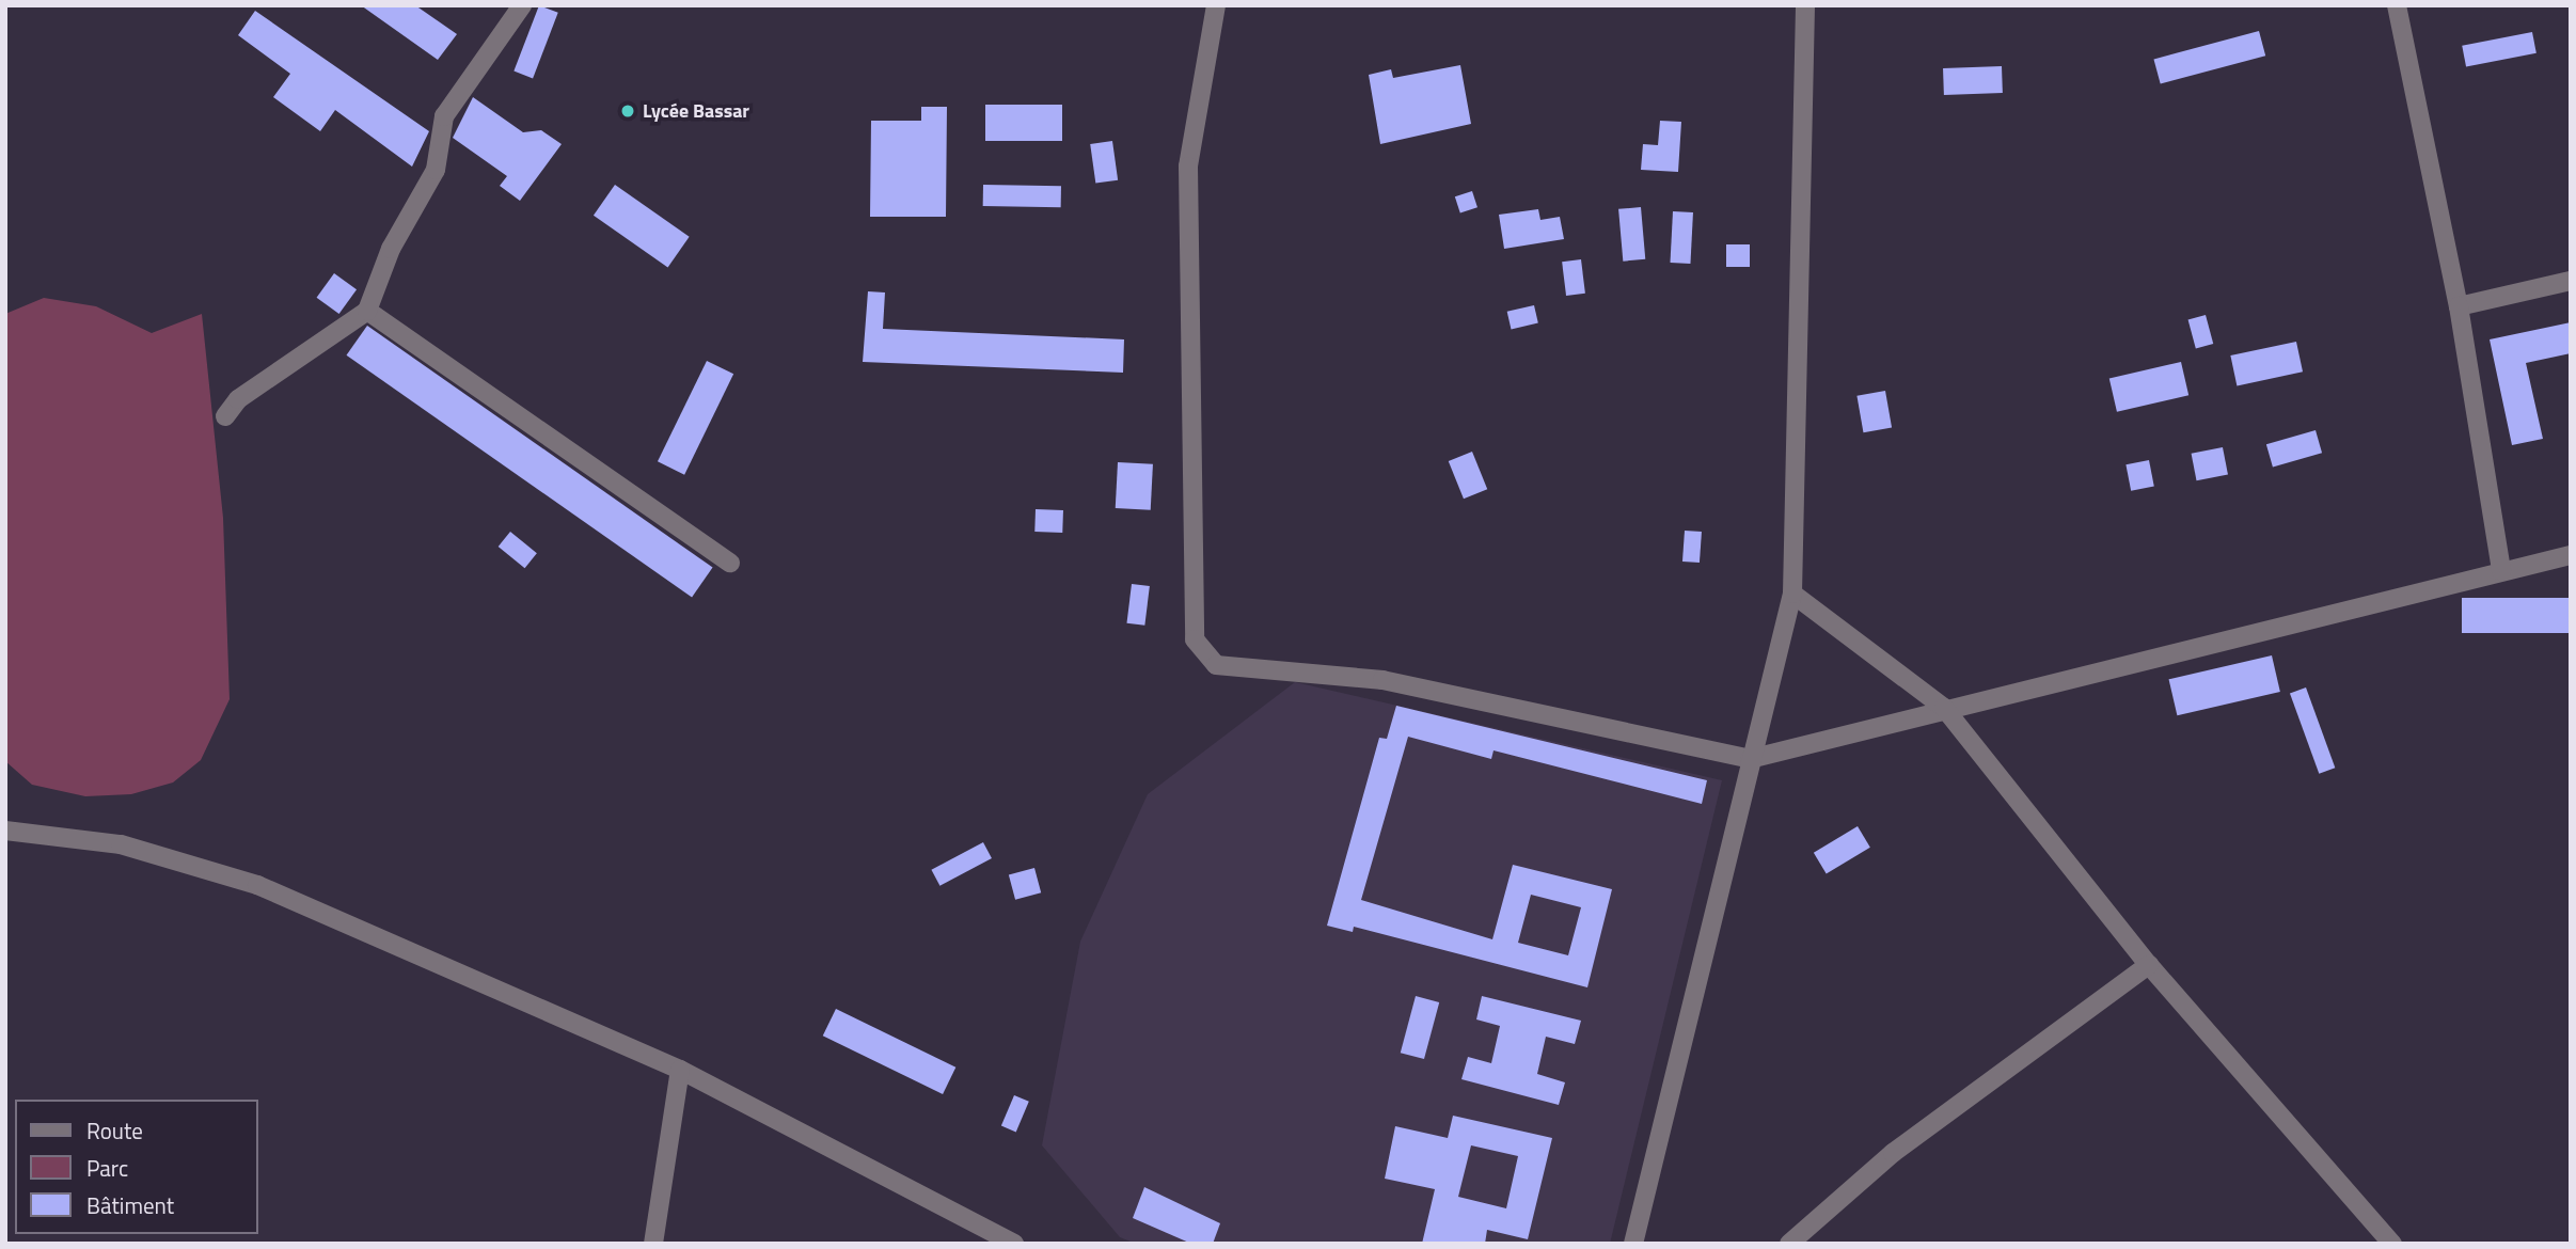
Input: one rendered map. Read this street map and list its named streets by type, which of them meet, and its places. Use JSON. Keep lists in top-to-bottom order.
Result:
{
  "places": ["Lycée Bassar"],
  "legend": ["Route", "Parc", "Bâtiment"]
}
